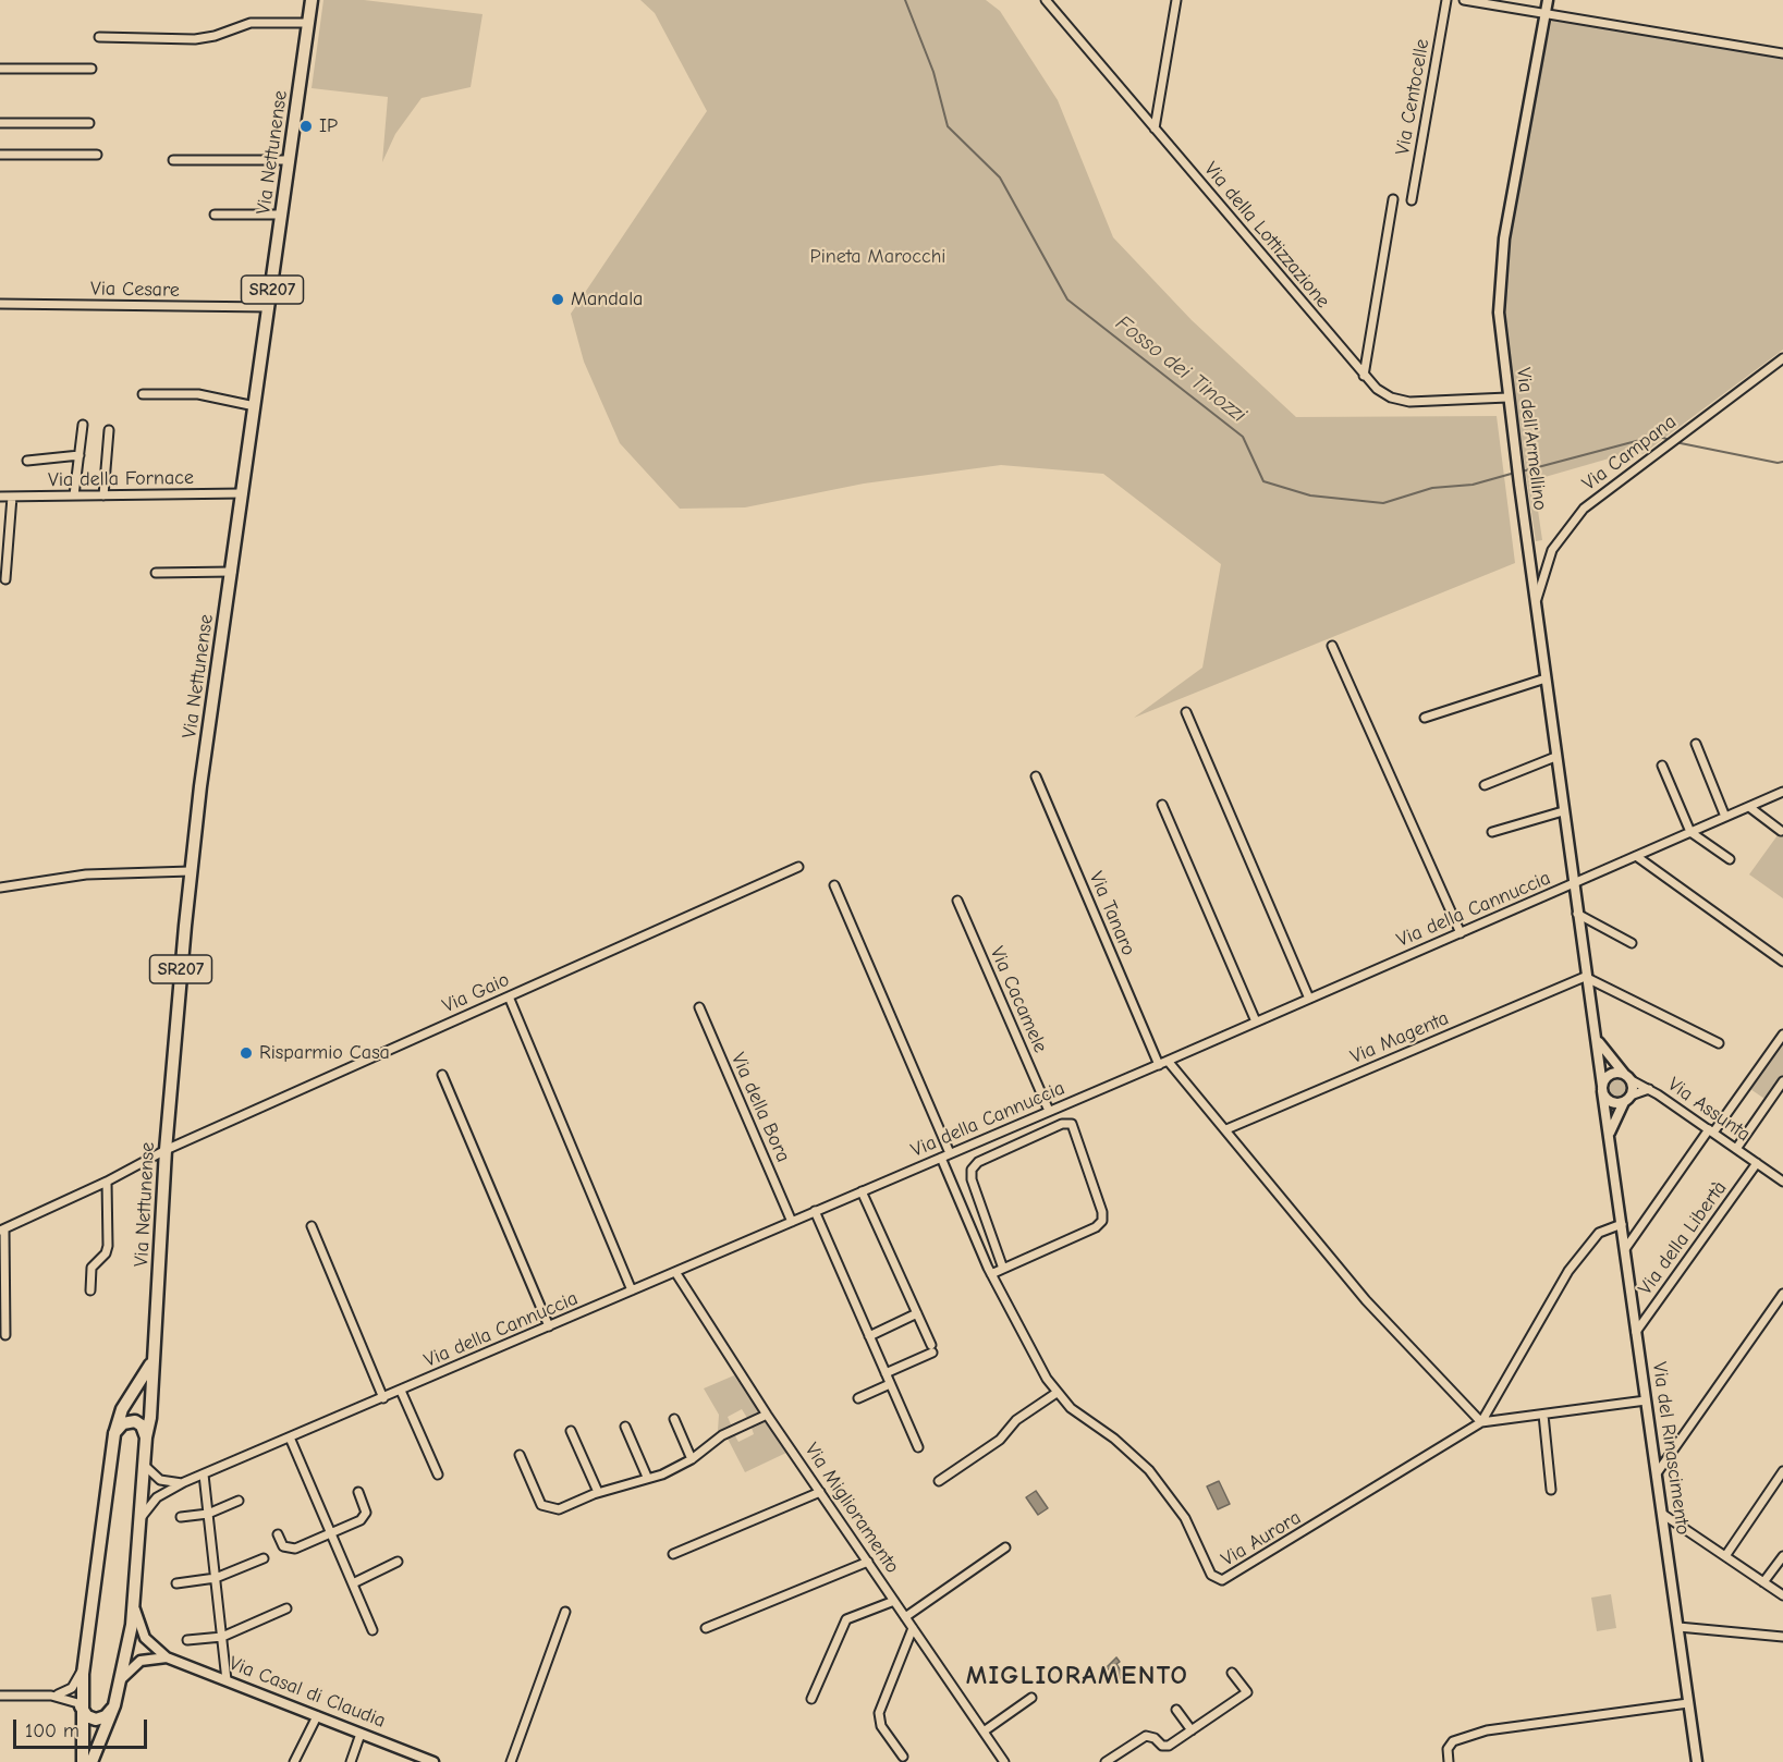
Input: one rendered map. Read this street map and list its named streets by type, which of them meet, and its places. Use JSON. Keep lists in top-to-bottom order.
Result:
{
  "streets": {
    "main road": ["Via Nettunense", "SR207"],
    "street": [
      "Via Centocelle",
      "Via della Lottizzazione",
      "Via Cesare",
      "Via dell'Armellino",
      "Via Campana",
      "Via della Fornace",
      "Via della Cannuccia",
      "Via Tanaro",
      "Via Gaio",
      "Via Cacamele",
      "Via Magenta",
      "Via della Bora",
      "Via Assunta",
      "Via della Libertà",
      "Via del Rinascimento",
      "Via Miglioramento",
      "Via Aurora",
      "Via Casal di Claudia"
    ]
  },
  "crossings": [
    ["Via Nettunense", "Via Cesare"],
    ["Via Nettunense", "Via della Fornace"],
    ["Via Nettunense", "Via della Cannuccia"],
    ["Via Nettunense", "Via Gaio"],
    ["Via Nettunense", "Via Casal di Claudia"],
    ["Via della Lottizzazione", "Via dell'Armellino"],
    ["Via dell'Armellino", "Via Campana"],
    ["Via dell'Armellino", "Via della Cannuccia"],
    ["Via dell'Armellino", "Via del Rinascimento"],
    ["Via della Cannuccia", "Via Tanaro"],
    ["Via della Cannuccia", "Via Cacamele"],
    ["Via della Cannuccia", "Via della Bora"],
    ["Via della Cannuccia", "Via del Rinascimento"],
    ["Via della Cannuccia", "Via Miglioramento"],
    ["Via della Cannuccia", "Via Aurora"],
    ["Via Magenta", "Via del Rinascimento"],
    ["Via Assunta", "Via della Libertà"],
    ["Via Assunta", "Via del Rinascimento"],
    ["Via della Libertà", "Via del Rinascimento"],
    ["Via del Rinascimento", "Via Aurora"]
  ],
  "districts": ["MIGLIORAMENTO"],
  "water": ["Fosso dei Tinozzi"],
  "parks": ["Pineta Marocchi"],
  "places": ["IP", "Mandala", "Risparmio Casa"],
  "scale_bar": "100 m"
}
